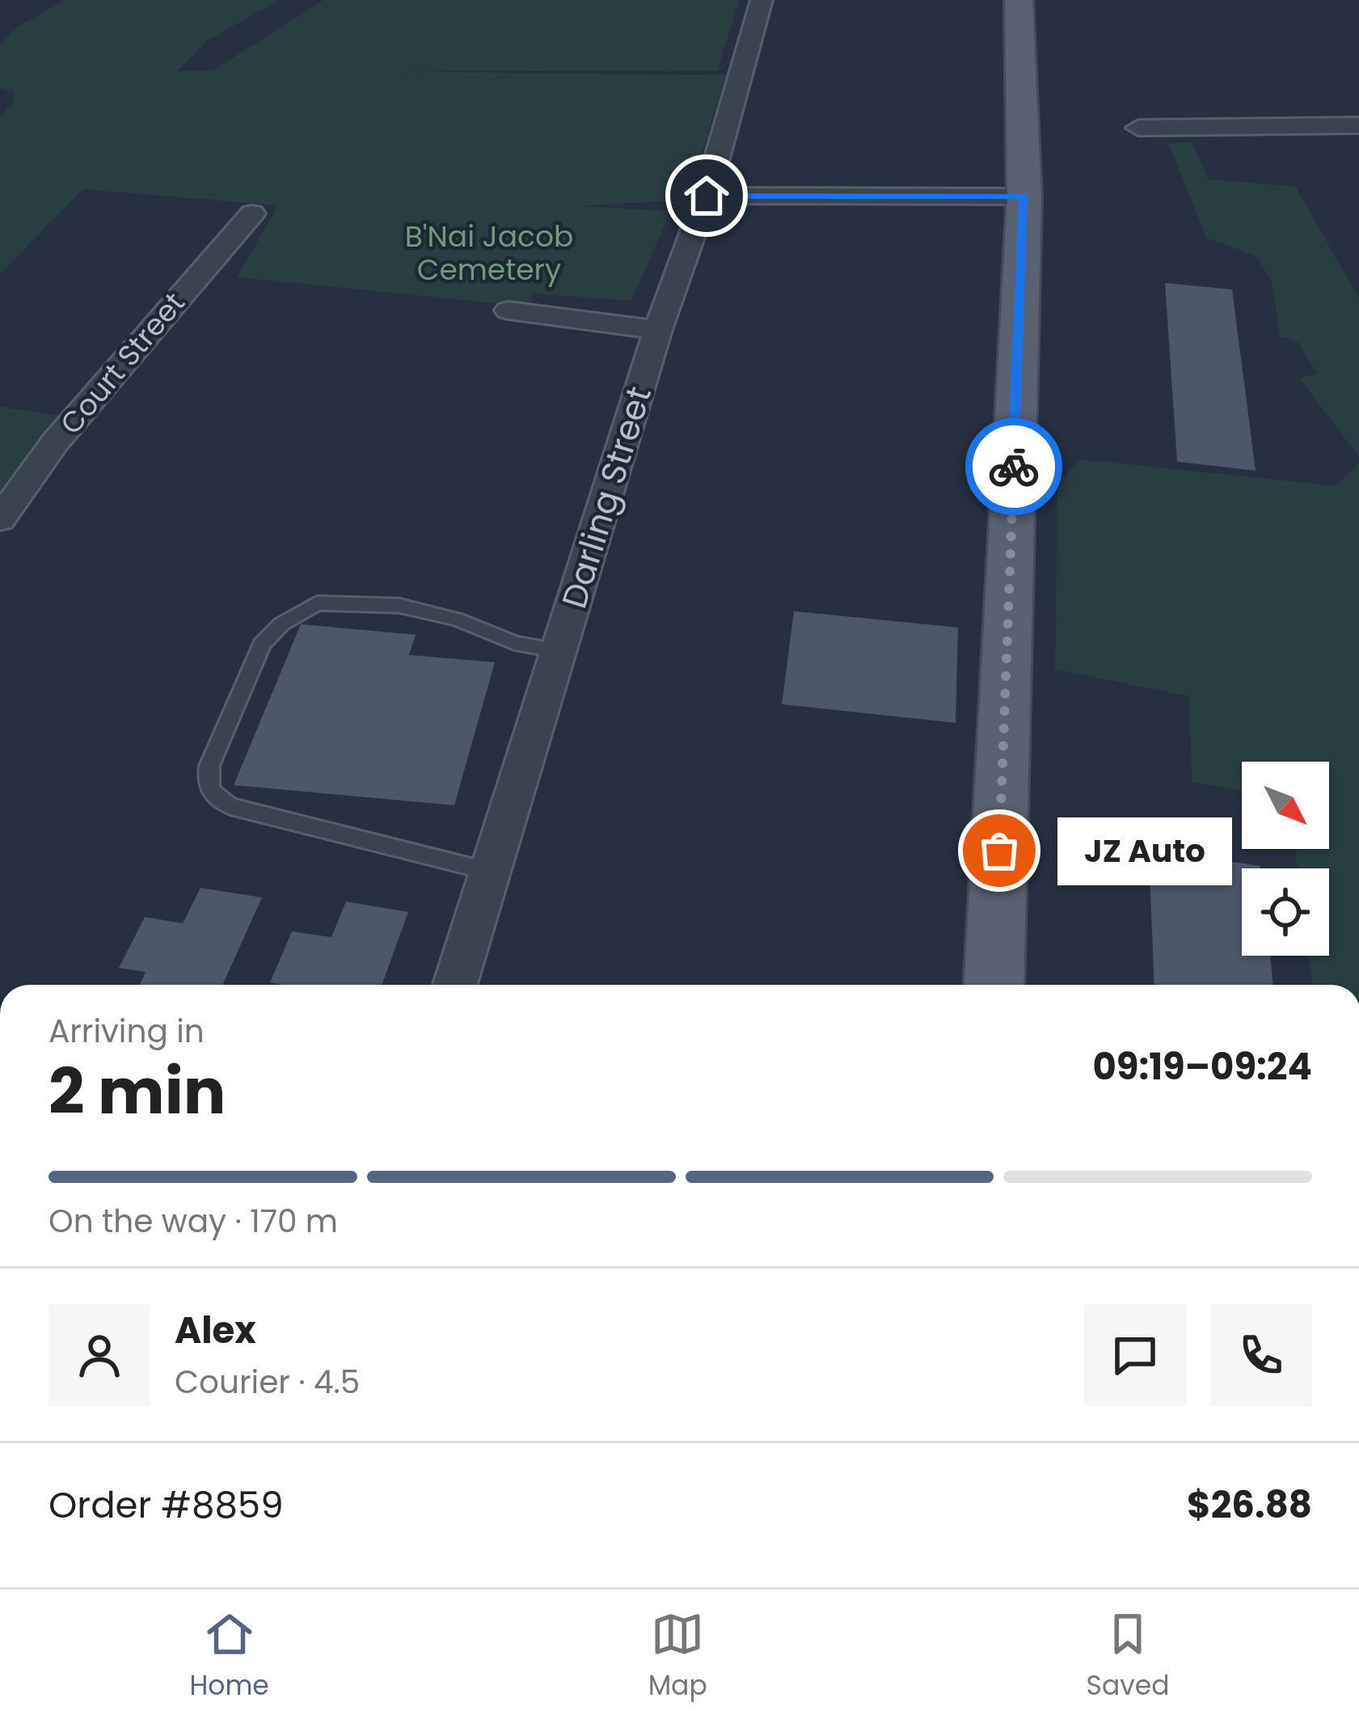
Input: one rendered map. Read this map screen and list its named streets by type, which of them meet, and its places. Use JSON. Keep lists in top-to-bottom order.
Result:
{
  "streets": {
    "street": ["Court Street", "Darling Street"]
  },
  "parks": ["B'Nai Jacob Cemetery"],
  "places": ["JZ Auto"],
  "north": "bottom right",
  "page": {
    "bubble": "JZ Auto",
    "heading": ["2 min", "Arriving in", "09:19–09:24"],
    "panel": [
      "Alex",
      "Courier · 4.5",
      "Order #8859",
      "$26.88"
    ],
    "bar": "On the way · 170 m",
    "tabs": ["Home", "Map", "Saved"]
  }
}
